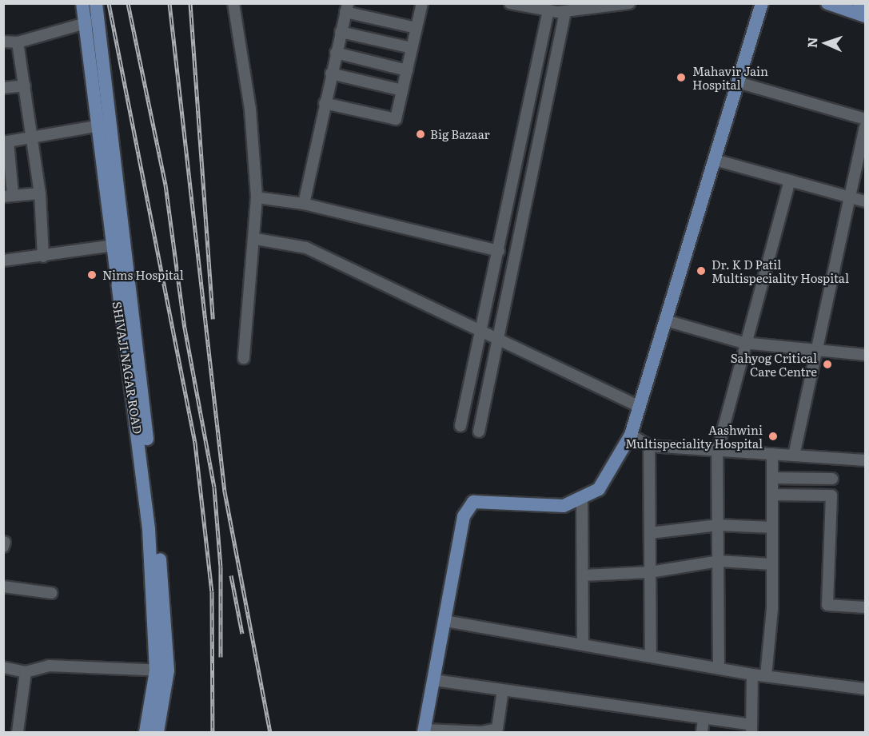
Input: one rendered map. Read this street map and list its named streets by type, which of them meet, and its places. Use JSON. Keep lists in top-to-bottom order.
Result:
{
  "streets": {
    "main road": ["SHIVAJI NAGAR ROAD"]
  },
  "places": [
    "Mahavir Jain Hospital",
    "Big Bazaar",
    "Dr. K D Patil Multispeciality Hospital",
    "Nims Hospital",
    "Sahyog Critical Care Centre",
    "Aashwini Multispeciality Hospital"
  ],
  "north": "left"
}
